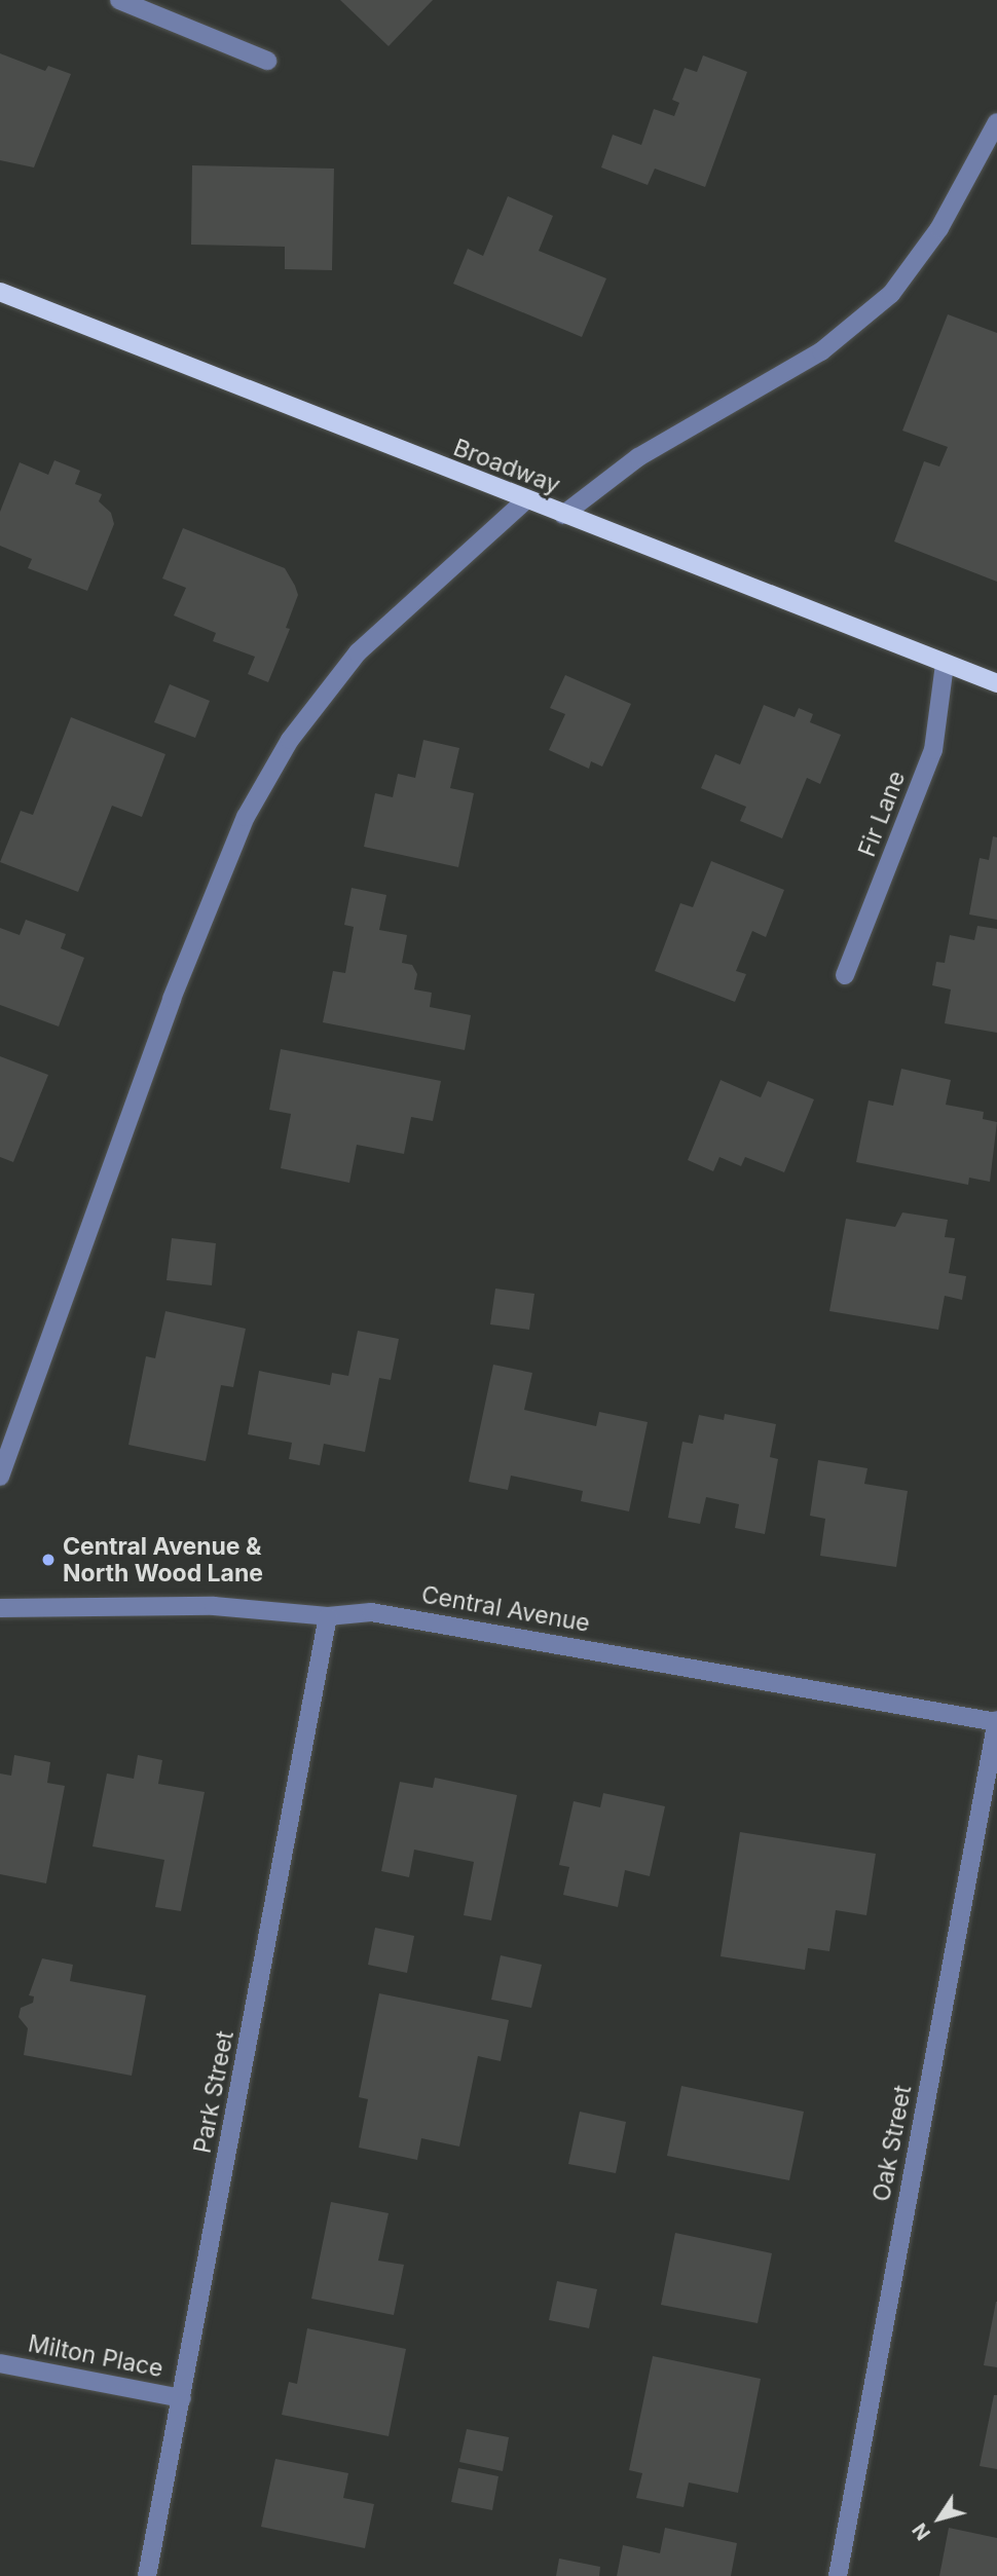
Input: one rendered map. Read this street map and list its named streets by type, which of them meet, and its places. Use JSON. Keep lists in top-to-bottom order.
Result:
{
  "streets": {
    "main road": ["Broadway"],
    "street": [
      "Fir Lane",
      "Central Avenue",
      "Park Street",
      "Oak Street",
      "Milton Place"
    ]
  },
  "crossings": [
    ["Broadway", "Fir Lane"],
    ["Central Avenue", "Park Street"],
    ["Central Avenue", "Oak Street"],
    ["Park Street", "Milton Place"]
  ],
  "places": ["Central Avenue & North Wood Lane"],
  "north": "bottom left"
}
